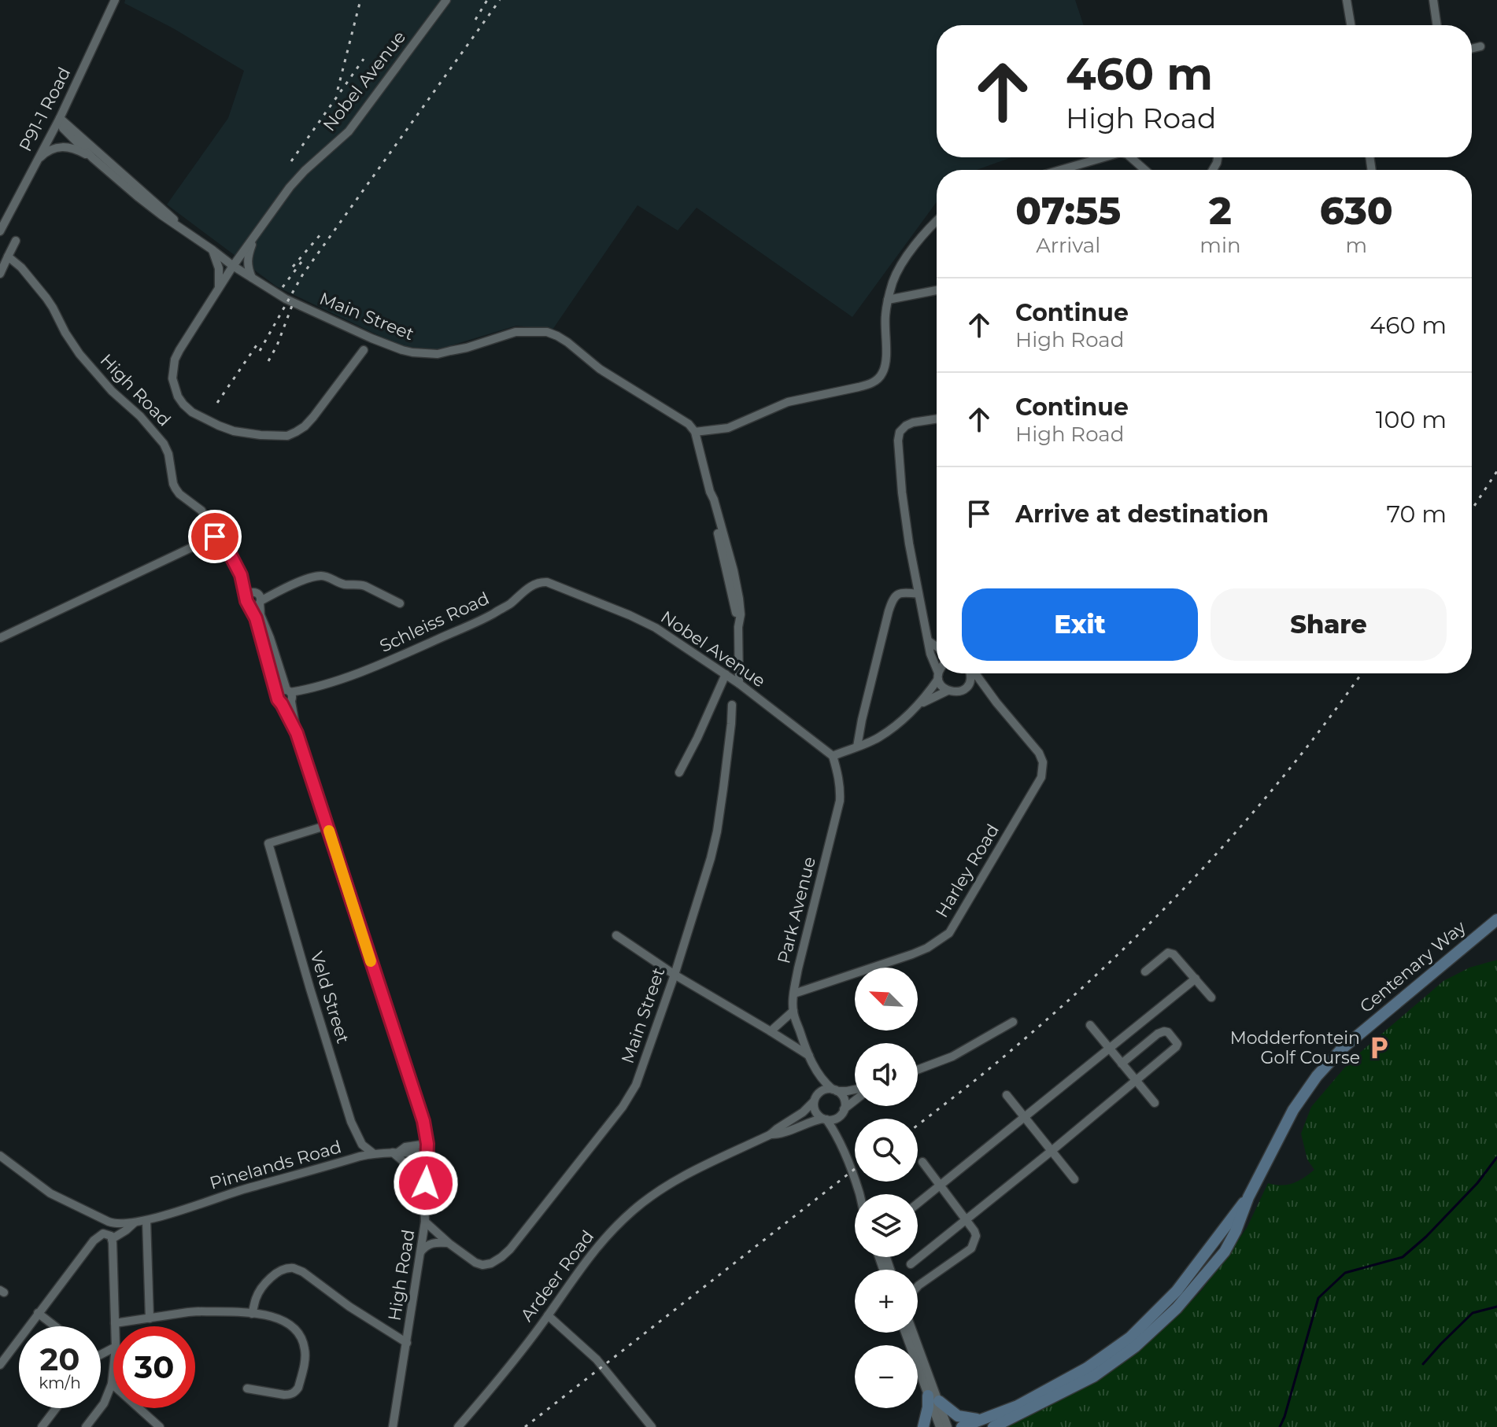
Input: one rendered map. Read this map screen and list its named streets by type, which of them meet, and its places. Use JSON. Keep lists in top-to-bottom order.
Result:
{
  "streets": {
    "main road": ["Centenary Way"],
    "street": [
      "Nobel Avenue",
      "P91-1 Road",
      "Main Street",
      "High Road",
      "Schleiss Road",
      "Harley Road",
      "Park Avenue",
      "Veld Street",
      "Pinelands Road",
      "Ardeer Road"
    ]
  },
  "crossings": [
    ["Nobel Avenue", "Main Street"],
    ["Nobel Avenue", "Schleiss Road"],
    ["Nobel Avenue", "Park Avenue"],
    ["P91-1 Road", "Main Street"],
    ["High Road", "Schleiss Road"],
    ["High Road", "Veld Street"],
    ["High Road", "Pinelands Road"],
    ["Harley Road", "Park Avenue"],
    ["Park Avenue", "Ardeer Road"],
    ["Veld Street", "Pinelands Road"]
  ],
  "places": {
    "parking": ["Modderfontein Golf Course"]
  },
  "north": "top left",
  "page": {
    "turn": ["460 m", "High Road"],
    "eta": [
      "07:55",
      "Arrival",
      "2",
      "min",
      "630",
      "m"
    ],
    "list": [
      {
        "name": "Continue",
        "note": "High Road",
        "value": "460 m"
      },
      {
        "name": "Continue",
        "note": "High Road",
        "value": "100 m"
      },
      {
        "name": "Arrive at destination",
        "value": "70 m"
      }
    ],
    "buttons": ["Exit", "Share"],
    "map_buttons": ["+", "−"],
    "speed": "20 km/h",
    "limit": "30"
  }
}
